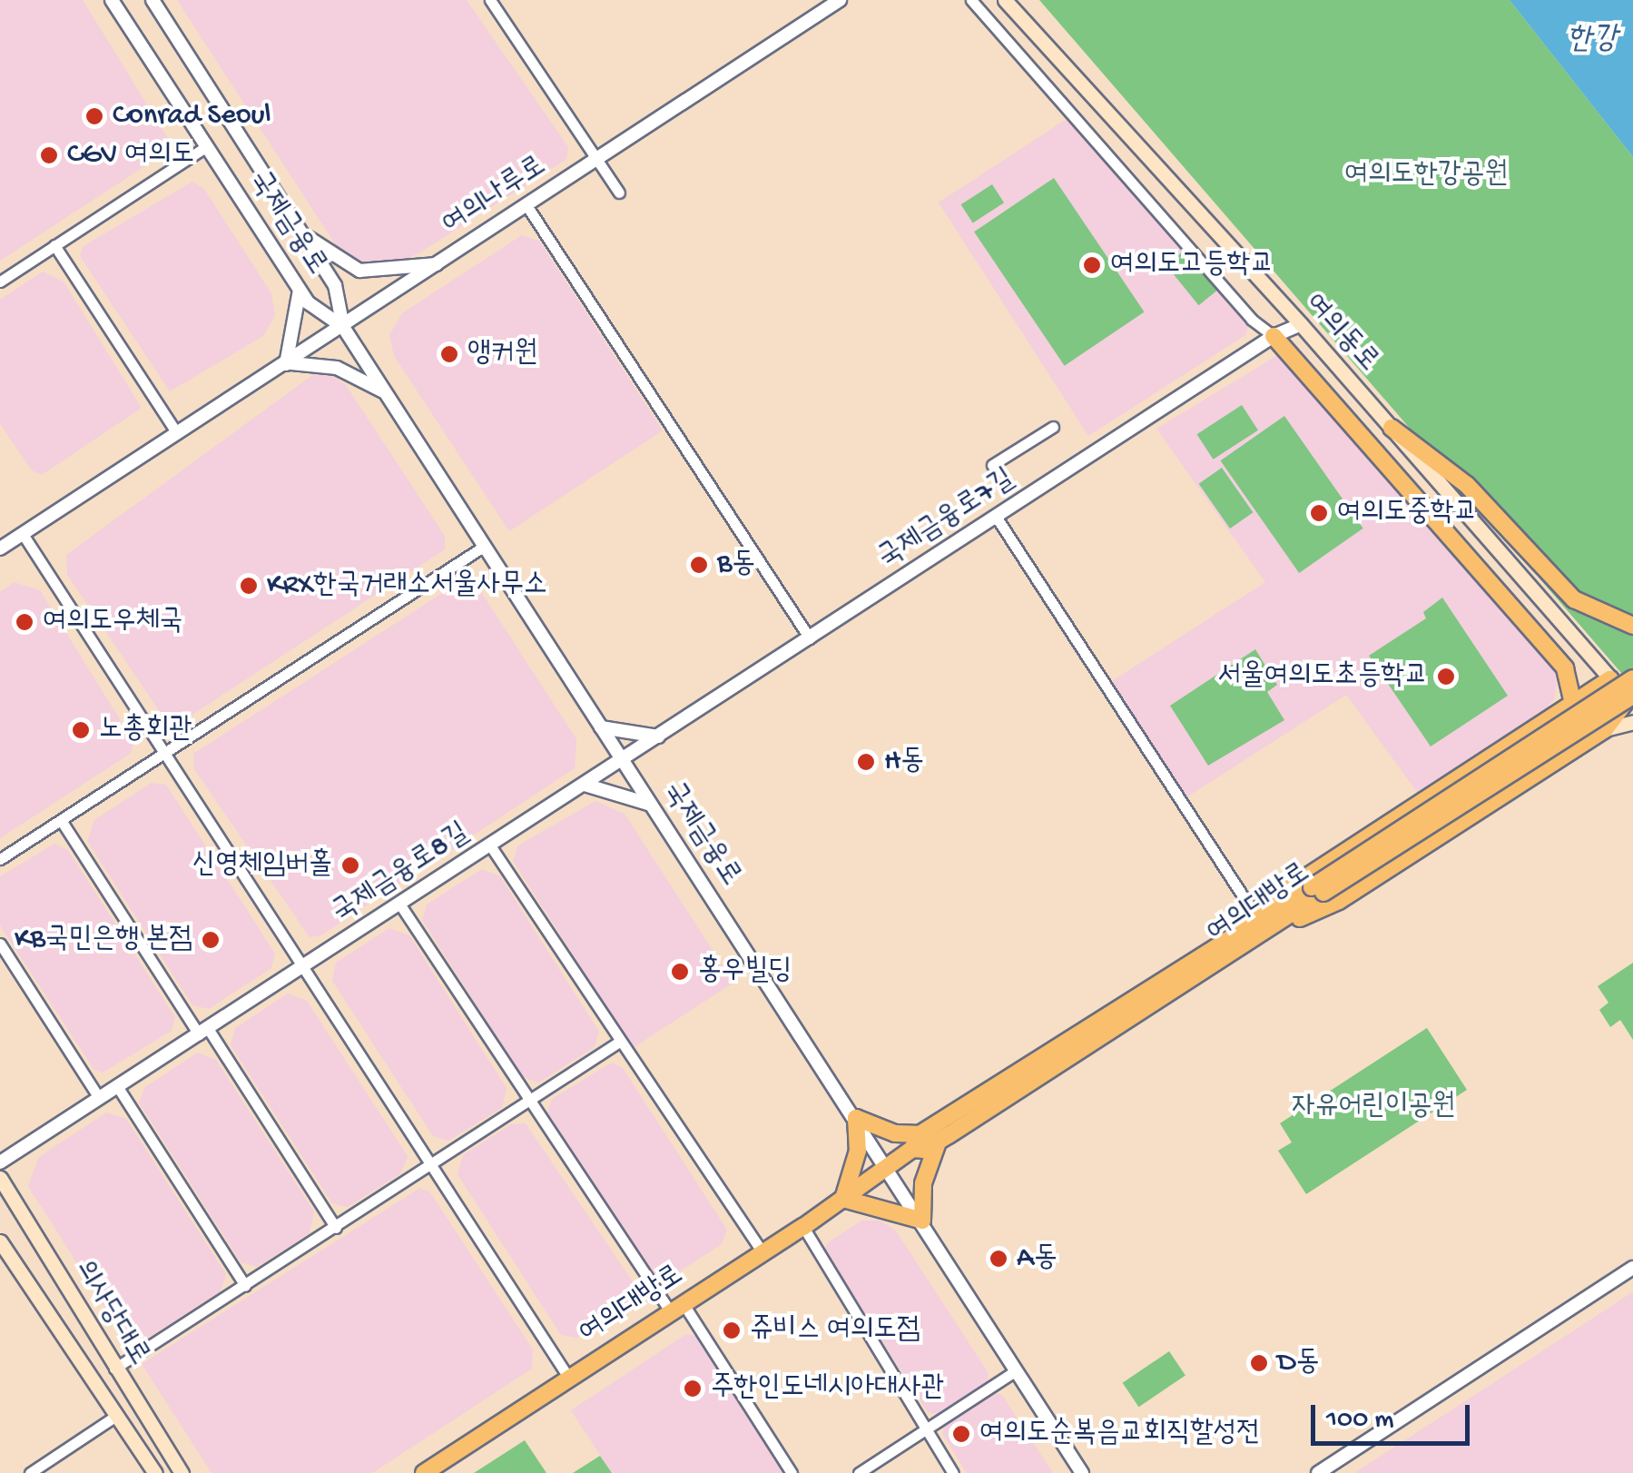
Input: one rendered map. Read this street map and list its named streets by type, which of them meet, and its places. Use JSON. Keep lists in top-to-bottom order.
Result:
{
  "streets": {
    "main road": ["여의동로", "여의대방로", "의사당대로"],
    "street": [
      "여의나루로",
      "국제금융로",
      "국제금융로7길",
      "국제금융로8길"
    ]
  },
  "crossings": [
    ["여의나루로", "국제금융로"],
    ["국제금융로", "국제금융로7길"],
    ["국제금융로", "국제금융로8길"],
    ["국제금융로", "여의대방로"],
    ["여의동로", "국제금융로7길"],
    ["여의동로", "여의대방로"],
    ["국제금융로7길", "국제금융로8길"]
  ],
  "water": ["한강"],
  "parks": ["여의도한강공원", "자유어린이공원"],
  "places": [
    "Conrad Seoul",
    "CGV 여의도",
    "여의도고등학교",
    "앵커원",
    "여의도중학교",
    "B동",
    "KRX한국거래소서울사무소",
    "여의도우체국",
    "서울여의도초등학교",
    "노총회관",
    "H동",
    "신영체임버홀",
    "KB국민은행 본점",
    "홍우빌딩",
    "A동",
    "쥬비스 여의도점",
    "D동",
    "주한인도네시아대사관",
    "여의도순복음교회직할성전"
  ],
  "scale_bar": "100 m"
}
